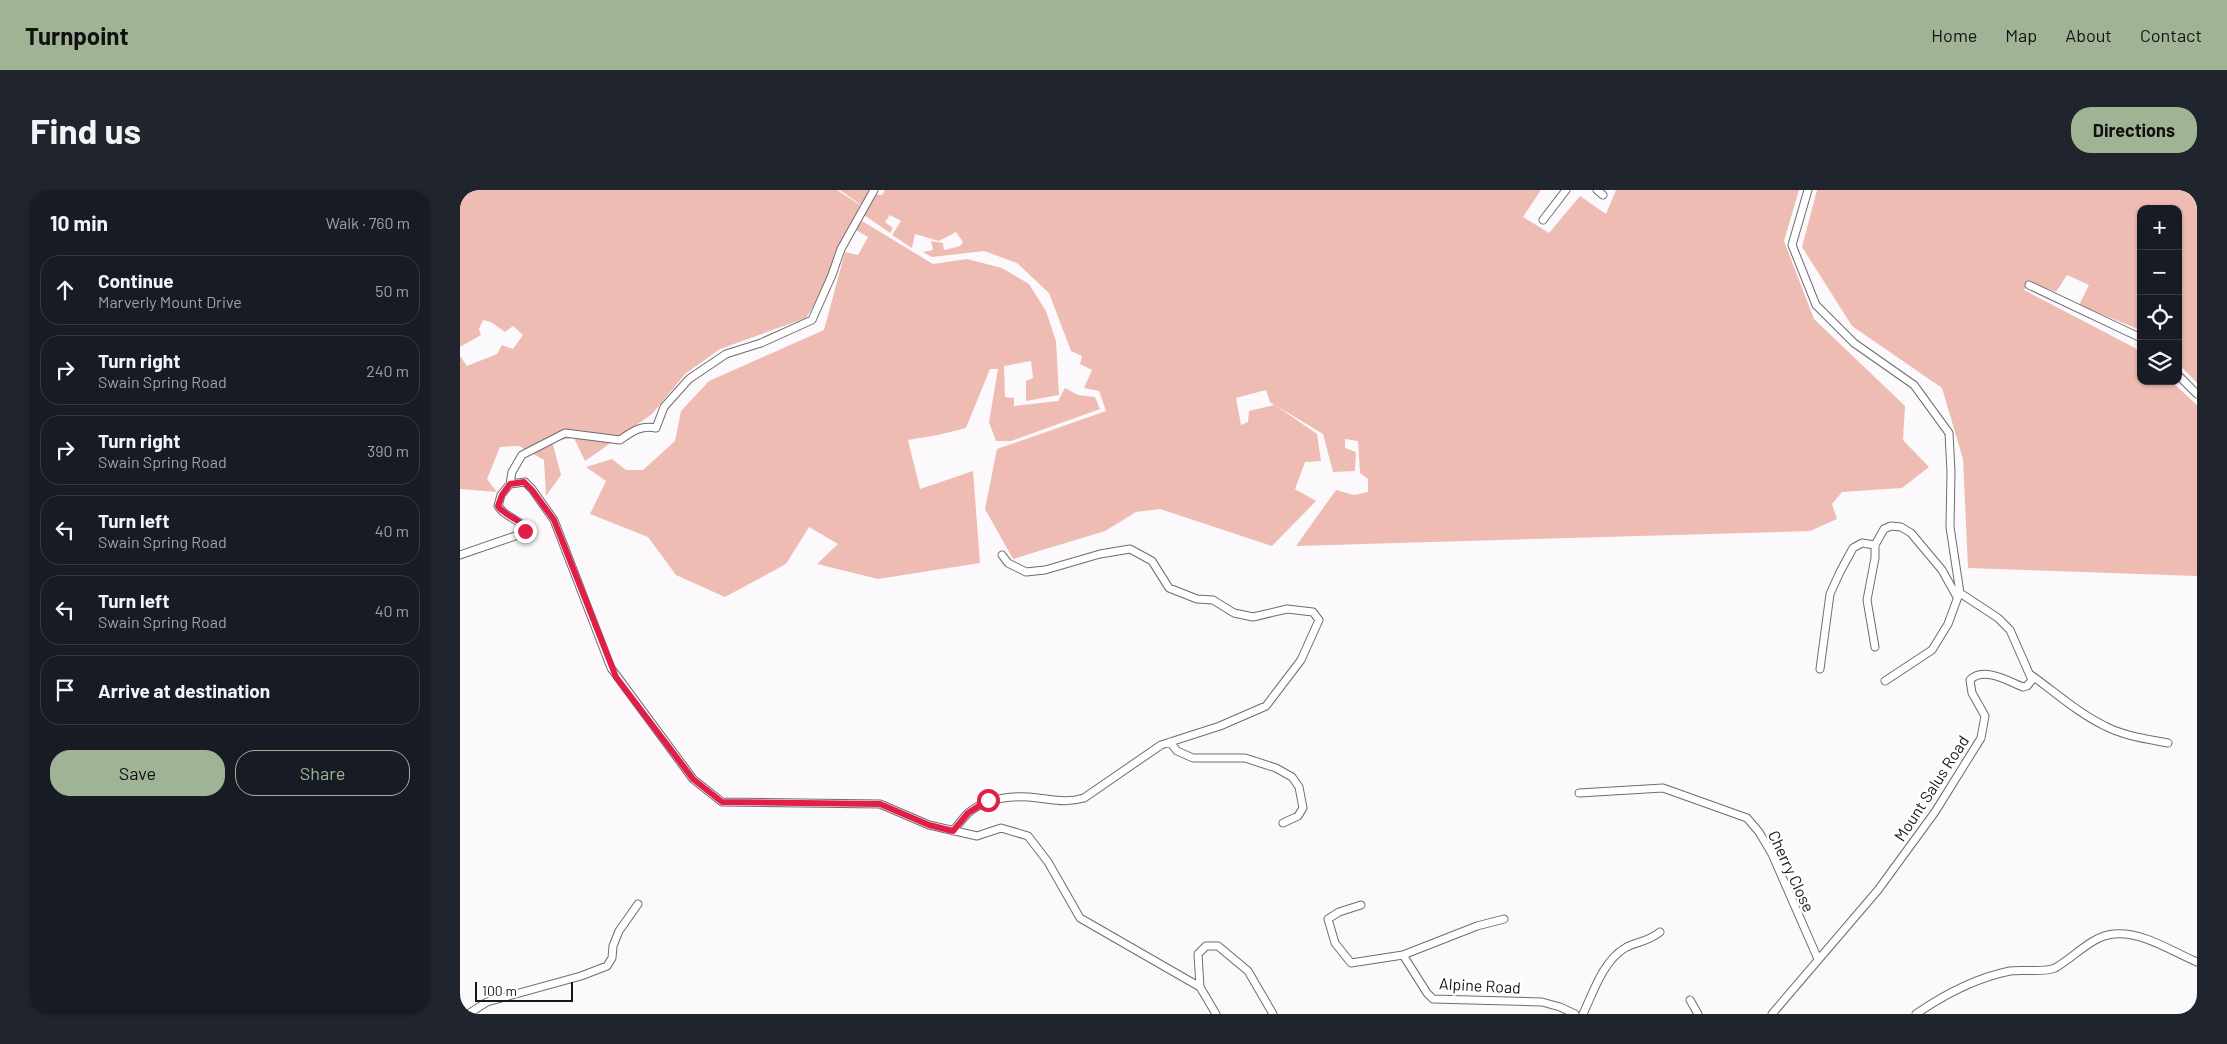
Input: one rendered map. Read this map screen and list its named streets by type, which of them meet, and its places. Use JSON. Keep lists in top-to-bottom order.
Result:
{
  "streets": {
    "street": ["Mount Salus Road", "Cherry Close", "Alpine Road"]
  },
  "crossings": [
    ["Mount Salus Road", "Cherry Close"]
  ],
  "scale_bar": "100 m",
  "page": {
    "header": "Turnpoint",
    "nav": [
      "Home",
      "Map",
      "About",
      "Contact"
    ],
    "buttons": [
      "Directions",
      ["Save", "Share"]
    ],
    "title": "Find us",
    "heading": ["10 min", "Walk · 760 m"],
    "map_buttons": ["+", "−"],
    "list": [
      ["Continue", "Marverly Mount Drive", "50 m"],
      ["Turn right", "Swain Spring Road", "240 m"],
      ["Turn right", "Swain Spring Road", "390 m"],
      ["Turn left", "Swain Spring Road", "40 m"],
      ["Turn left", "Swain Spring Road", "40 m"],
      "Arrive at destination"
    ],
    "scale": "100 m"
  }
}
